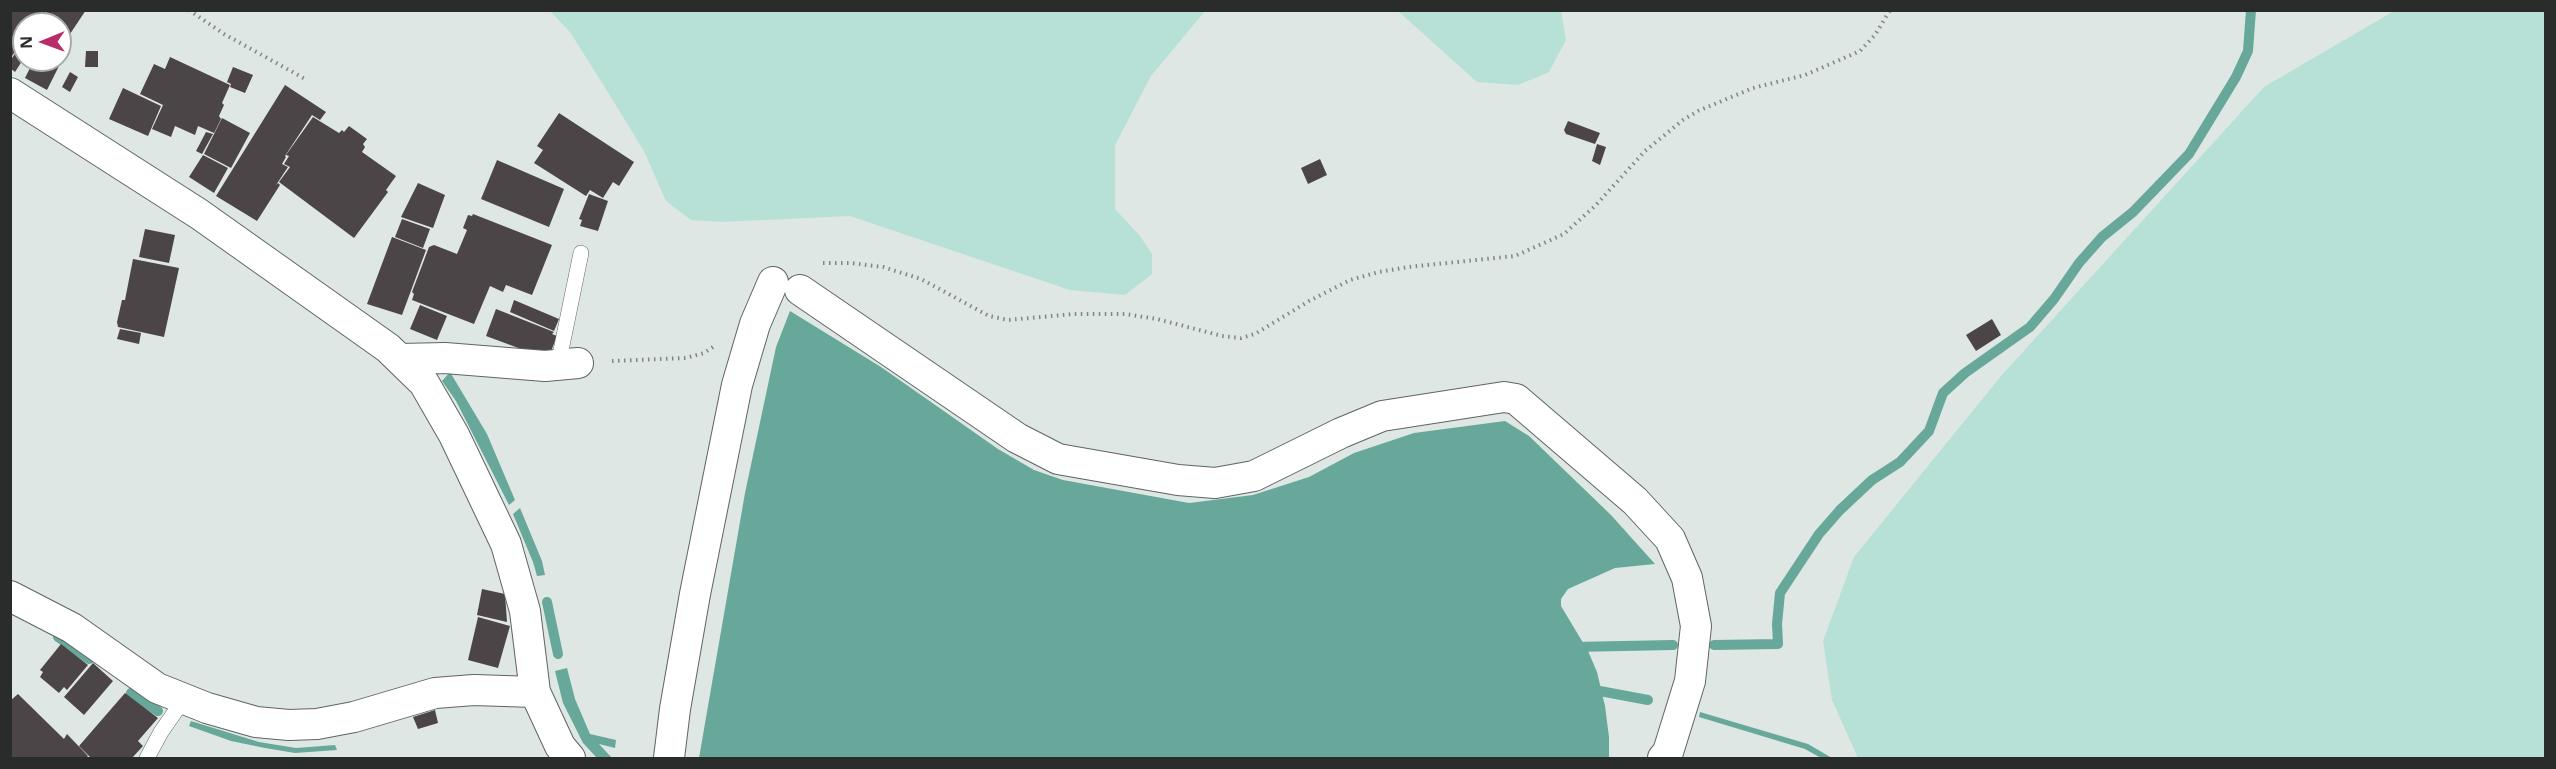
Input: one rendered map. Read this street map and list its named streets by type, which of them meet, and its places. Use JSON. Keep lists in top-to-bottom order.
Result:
{
  "north": "left"
}
